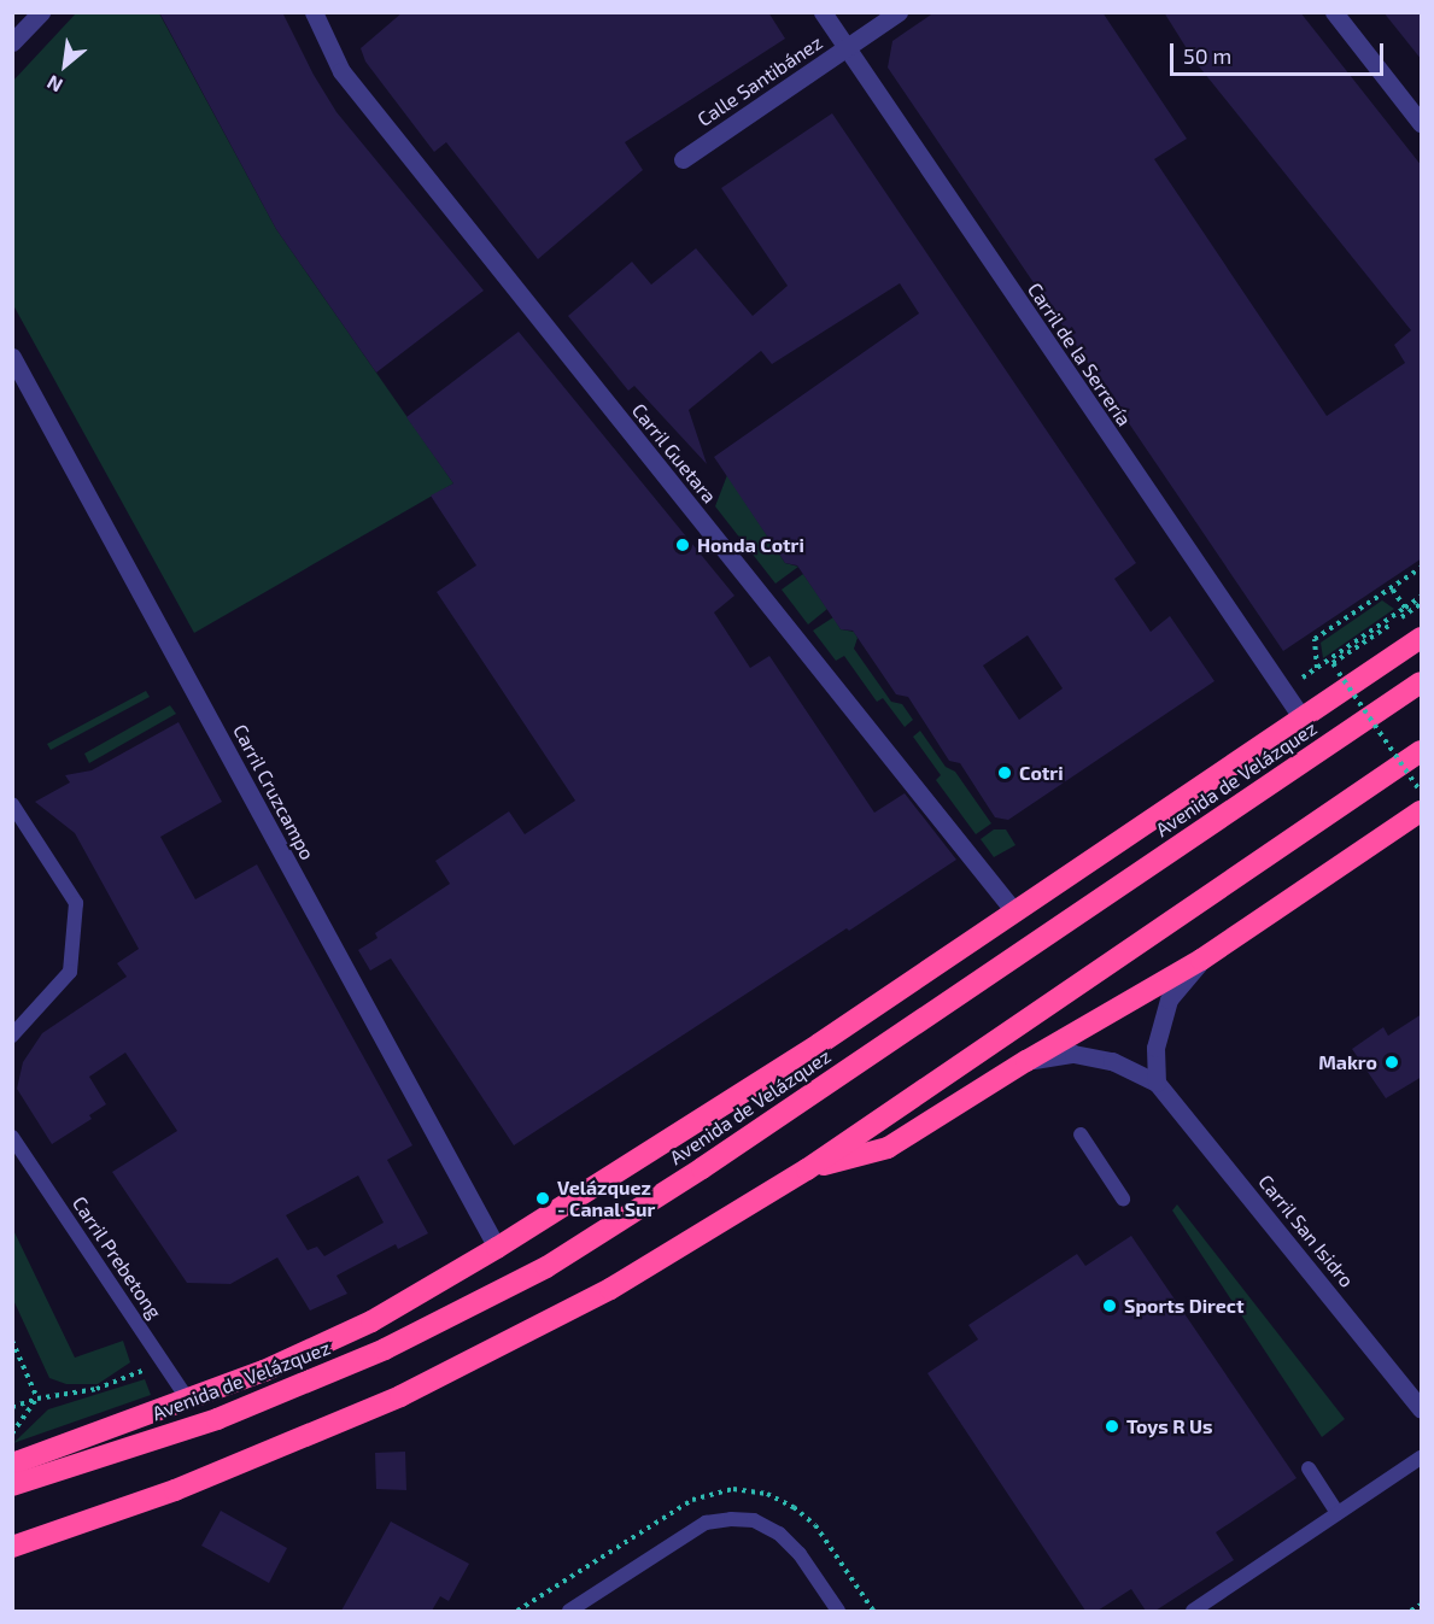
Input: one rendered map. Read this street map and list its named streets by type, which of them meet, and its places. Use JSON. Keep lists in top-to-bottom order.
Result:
{
  "streets": {
    "highway": ["Avenida de Velázquez"],
    "street": [
      "Calle Santibánez",
      "Carril de la Serrería",
      "Carril Guetara",
      "Carril Cruzcampo",
      "Carril San Isidro"
    ],
    "lane": ["Carril Prebetong"]
  },
  "crossings": [
    ["Calle Santibánez", "Carril de la Serrería"]
  ],
  "places": [
    "Honda Cotri",
    "Cotri",
    "Makro",
    "Velázquez - Canal Sur",
    "Sports Direct",
    "Toys R Us"
  ],
  "scale_bar": "50 m",
  "north": "bottom left"
}
